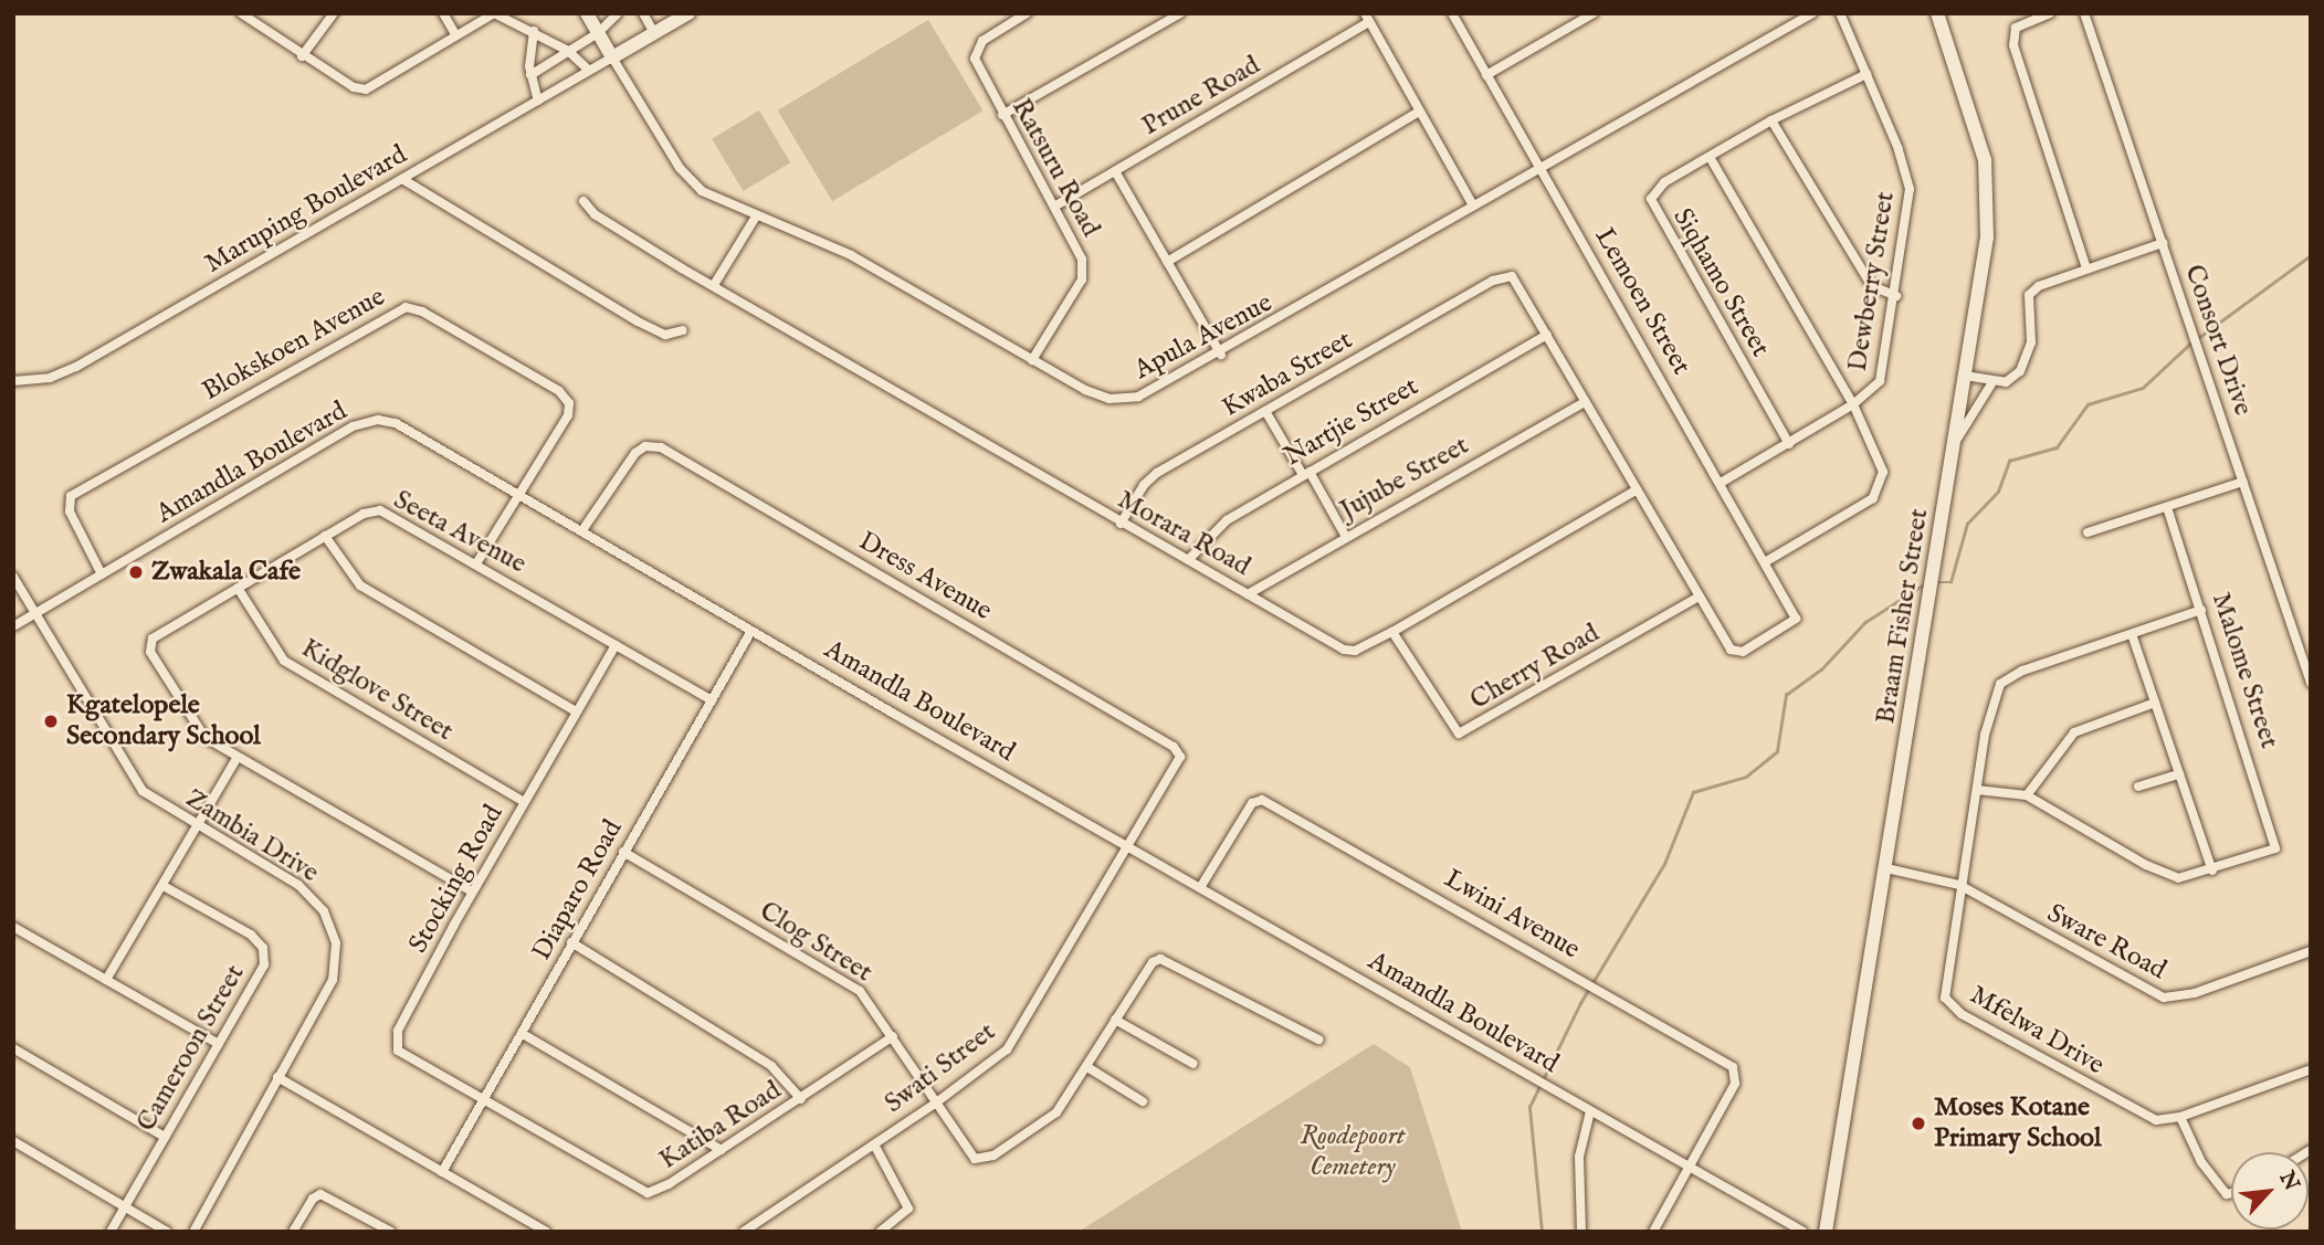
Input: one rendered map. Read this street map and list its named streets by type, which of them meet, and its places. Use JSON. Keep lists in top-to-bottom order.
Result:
{
  "streets": {
    "street": [
      "Prune Road",
      "Ratsuru Road",
      "Maruping Boulevard",
      "Dewberry Street",
      "Siqhamo Street",
      "Lemoen Street",
      "Apula Avenue",
      "Consort Drive",
      "Blokskoen Avenue",
      "Kwaba Street",
      "Nartjie Street",
      "Amandla Boulevard",
      "Jujube Street",
      "Seeta Avenue",
      "Morara Road",
      "Dress Avenue",
      "Braam Fisher Street",
      "Cherry Road",
      "Malome Street",
      "Kidglove Street",
      "Zambia Drive",
      "Stocking Road",
      "Diaparo Road",
      "Lwini Avenue",
      "Clog Street",
      "Sware Road",
      "Mfelwa Drive",
      "Cameroon Street",
      "Swati Street",
      "Katiba Road"
    ]
  },
  "crossings": [
    ["Prune Road", "Ratsuru Road"],
    ["Prune Road", "Apula Avenue"],
    ["Ratsuru Road", "Apula Avenue"],
    ["Maruping Boulevard", "Apula Avenue"],
    ["Dewberry Street", "Siqhamo Street"],
    ["Dewberry Street", "Lemoen Street"],
    ["Lemoen Street", "Apula Avenue"],
    ["Lemoen Street", "Cherry Road"],
    ["Blokskoen Avenue", "Amandla Boulevard"],
    ["Blokskoen Avenue", "Seeta Avenue"],
    ["Kwaba Street", "Nartjie Street"],
    ["Kwaba Street", "Morara Road"],
    ["Nartjie Street", "Morara Road"],
    ["Amandla Boulevard", "Dress Avenue"],
    ["Amandla Boulevard", "Zambia Drive"],
    ["Amandla Boulevard", "Diaparo Road"],
    ["Amandla Boulevard", "Lwini Avenue"],
    ["Amandla Boulevard", "Swati Street"],
    ["Jujube Street", "Morara Road"],
    ["Seeta Avenue", "Kidglove Street"],
    ["Seeta Avenue", "Stocking Road"],
    ["Seeta Avenue", "Diaparo Road"],
    ["Morara Road", "Cherry Road"],
    ["Dress Avenue", "Swati Street"],
    ["Braam Fisher Street", "Sware Road"],
    ["Kidglove Street", "Stocking Road"],
    ["Stocking Road", "Diaparo Road"],
    ["Stocking Road", "Katiba Road"],
    ["Diaparo Road", "Clog Street"],
    ["Diaparo Road", "Katiba Road"],
    ["Clog Street", "Swati Street"],
    ["Clog Street", "Katiba Road"],
    ["Sware Road", "Mfelwa Drive"]
  ],
  "parks": ["Roodepoort Cemetery"],
  "places": ["Zwakala Cafe", "Kgatelopele Secondary School", "Moses Kotane Primary School"],
  "north": "top right"
}
